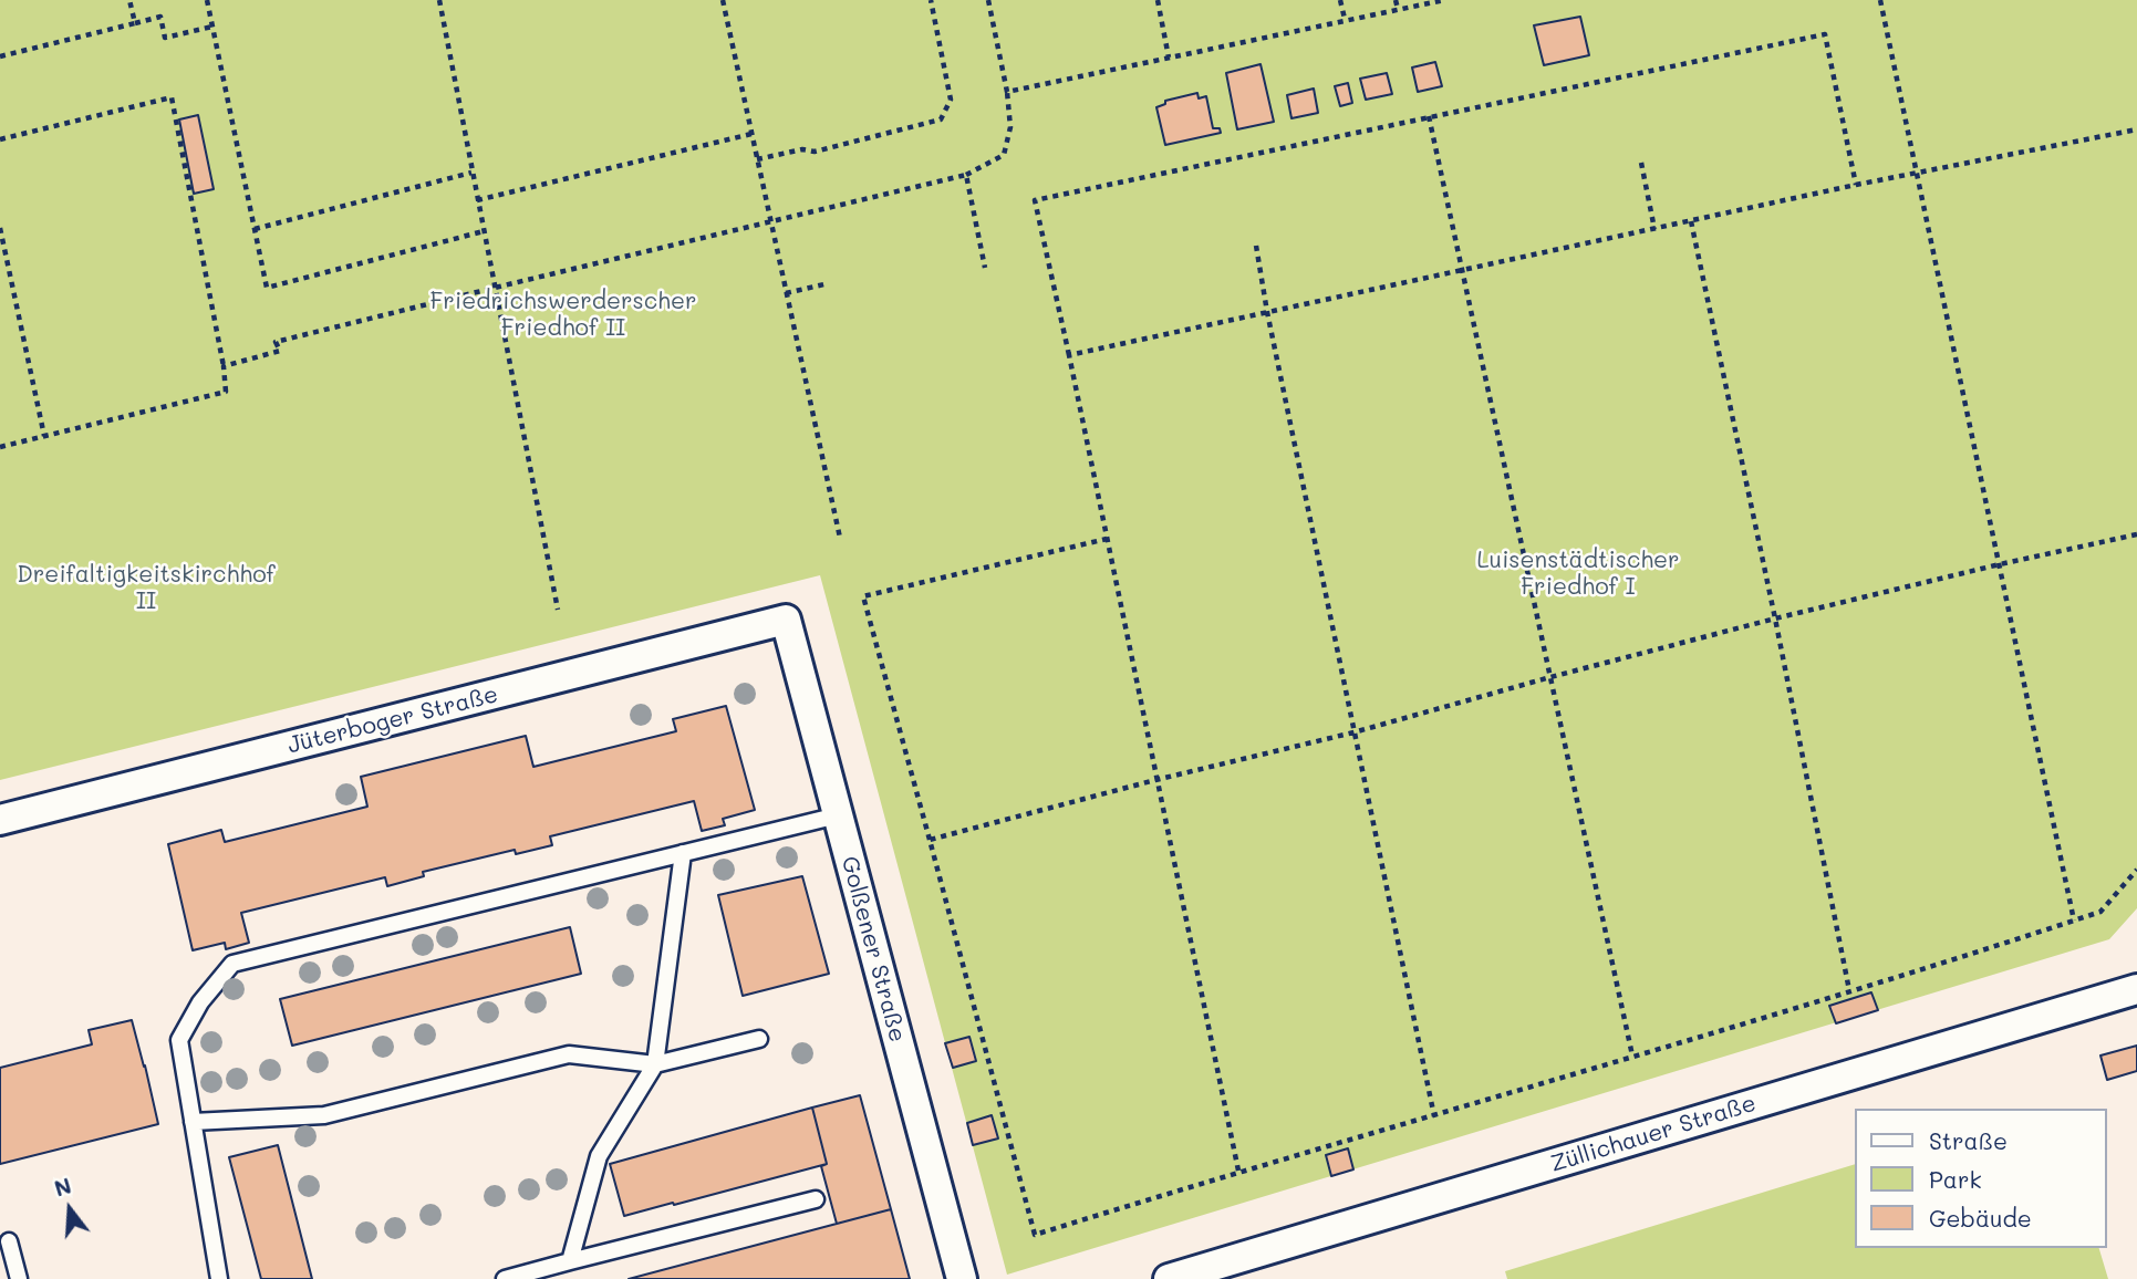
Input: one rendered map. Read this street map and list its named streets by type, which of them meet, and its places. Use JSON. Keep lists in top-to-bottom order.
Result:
{
  "streets": {
    "street": ["Jüterboger Straße", "Golßener Straße", "Züllichauer Straße"]
  },
  "crossings": [
    ["Jüterboger Straße", "Golßener Straße"]
  ],
  "parks": ["Friedrichswerderscher Friedhof II", "Luisenstädtischer Friedhof I", "Dreifaltigkeitskirchhof II"],
  "legend": ["Straße", "Park", "Gebäude"],
  "north": "top"
}
